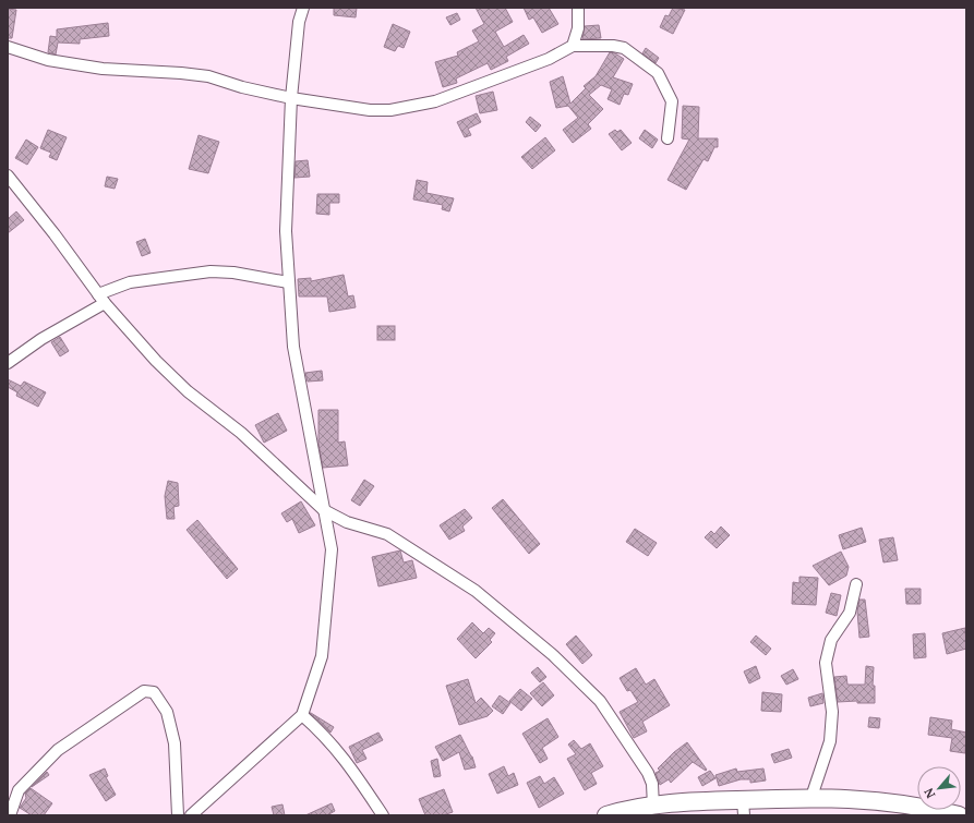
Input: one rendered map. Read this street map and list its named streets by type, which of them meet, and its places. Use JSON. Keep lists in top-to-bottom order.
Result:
{
  "north": "bottom left"
}
